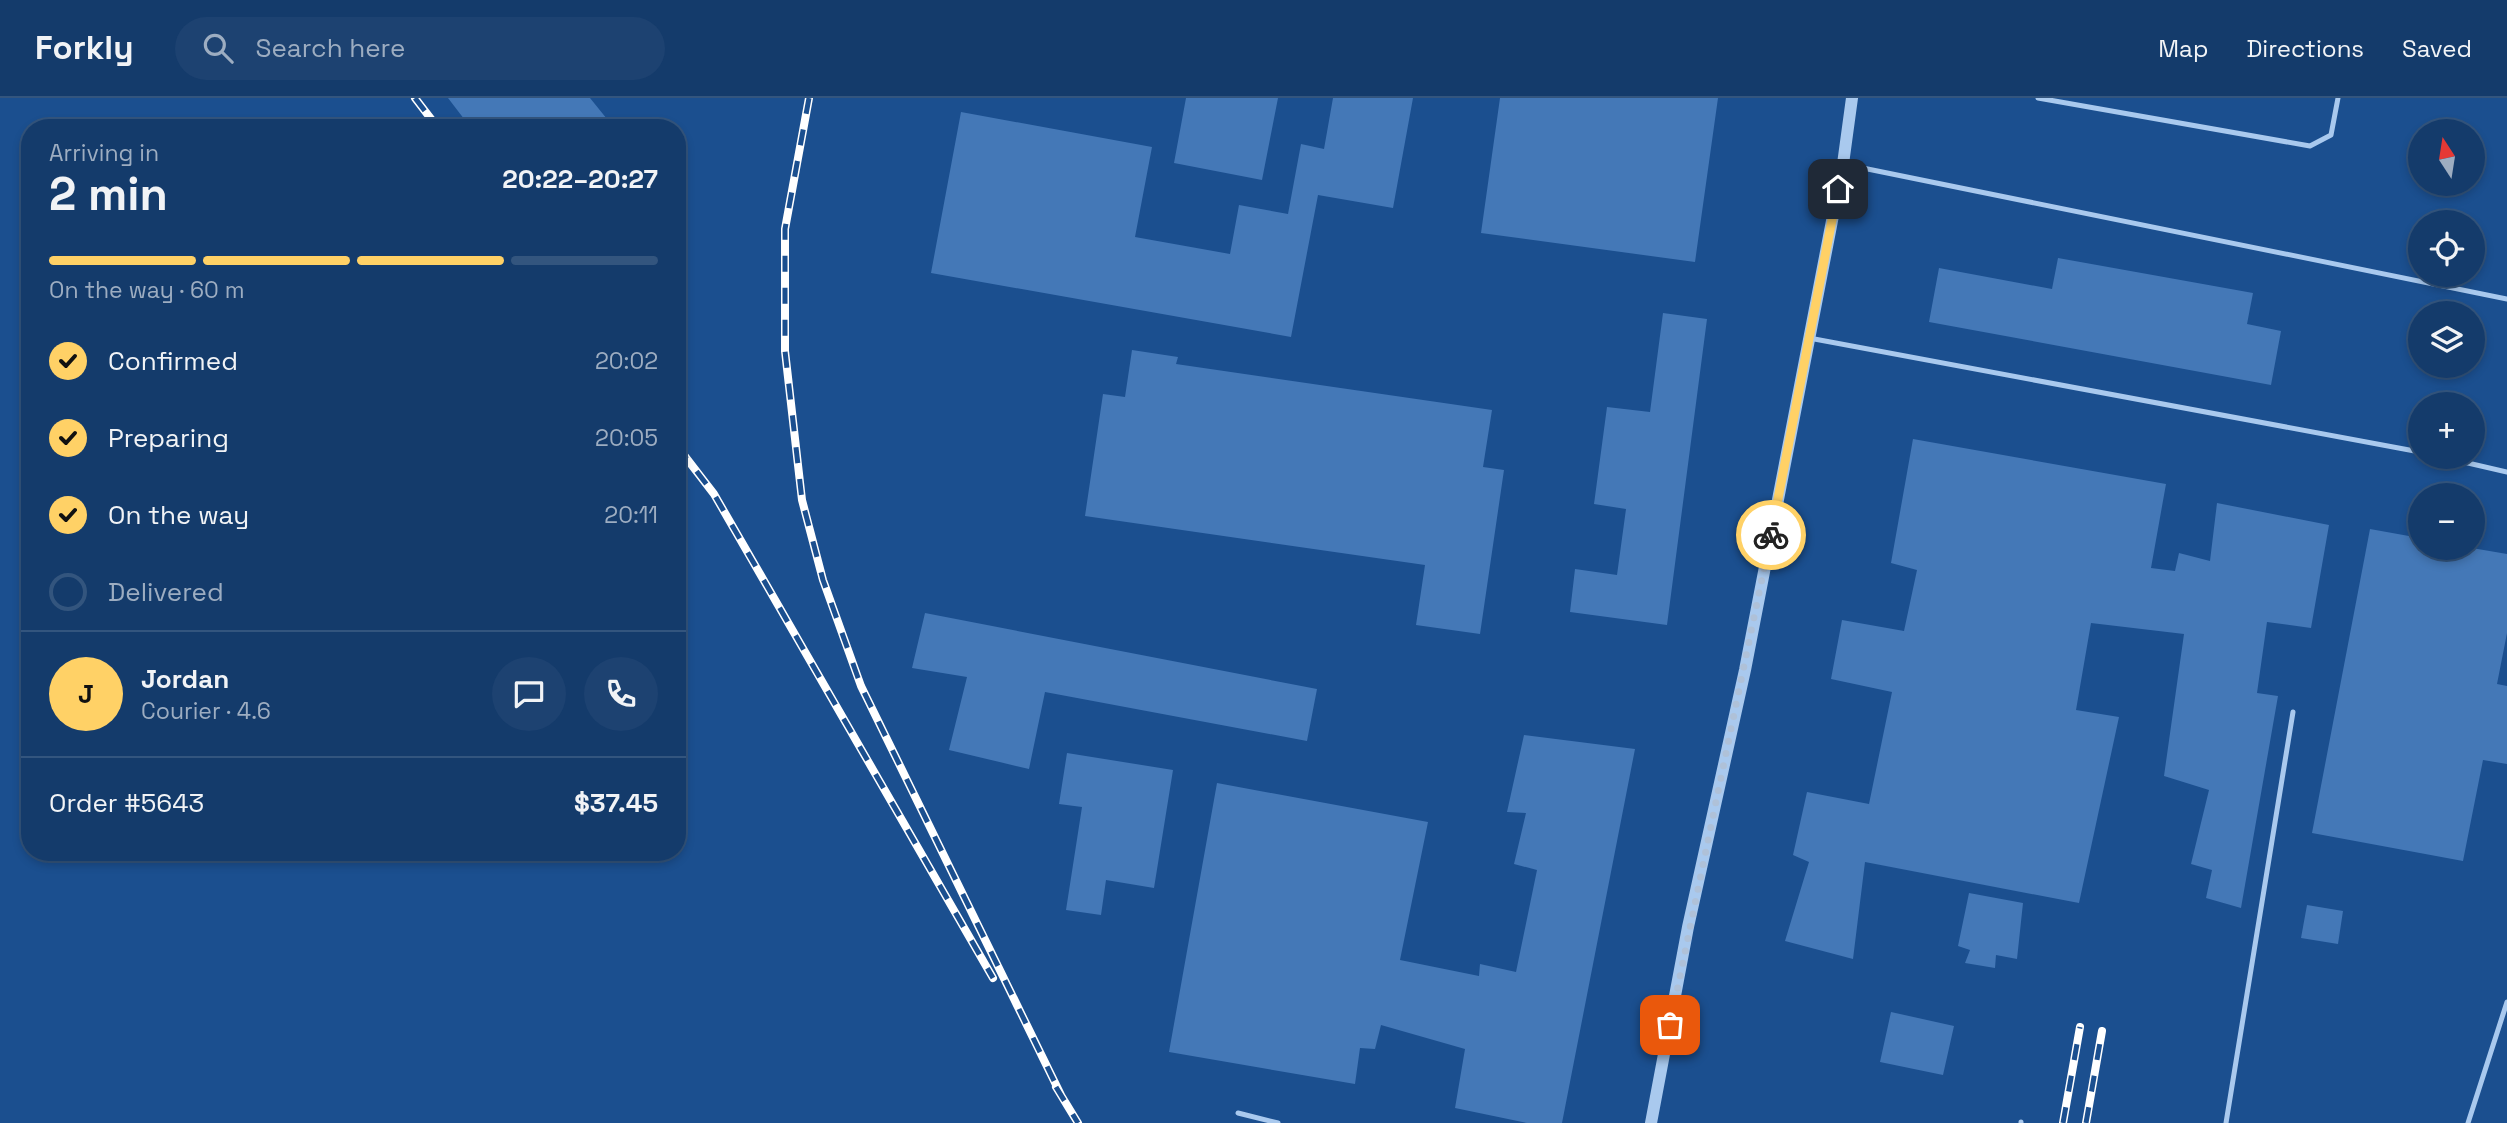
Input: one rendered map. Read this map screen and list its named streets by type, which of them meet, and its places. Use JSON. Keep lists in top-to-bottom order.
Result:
{
  "north": "top",
  "page": {
    "header": "Forkly",
    "search": "Search here",
    "nav": ["Map", "Directions", "Saved"],
    "map_buttons": ["+", "−"],
    "heading": ["2 min", "Arriving in", "20:22–20:27"],
    "panel": [
      "Jordan",
      "Courier · 4.6",
      "Order #5643",
      "$37.45"
    ],
    "bar": "On the way · 60 m",
    "list": [
      ["Confirmed", "20:02"],
      ["Preparing", "20:05"],
      ["On the way", "20:11"],
      "Delivered"
    ],
    "round": "J"
  }
}
